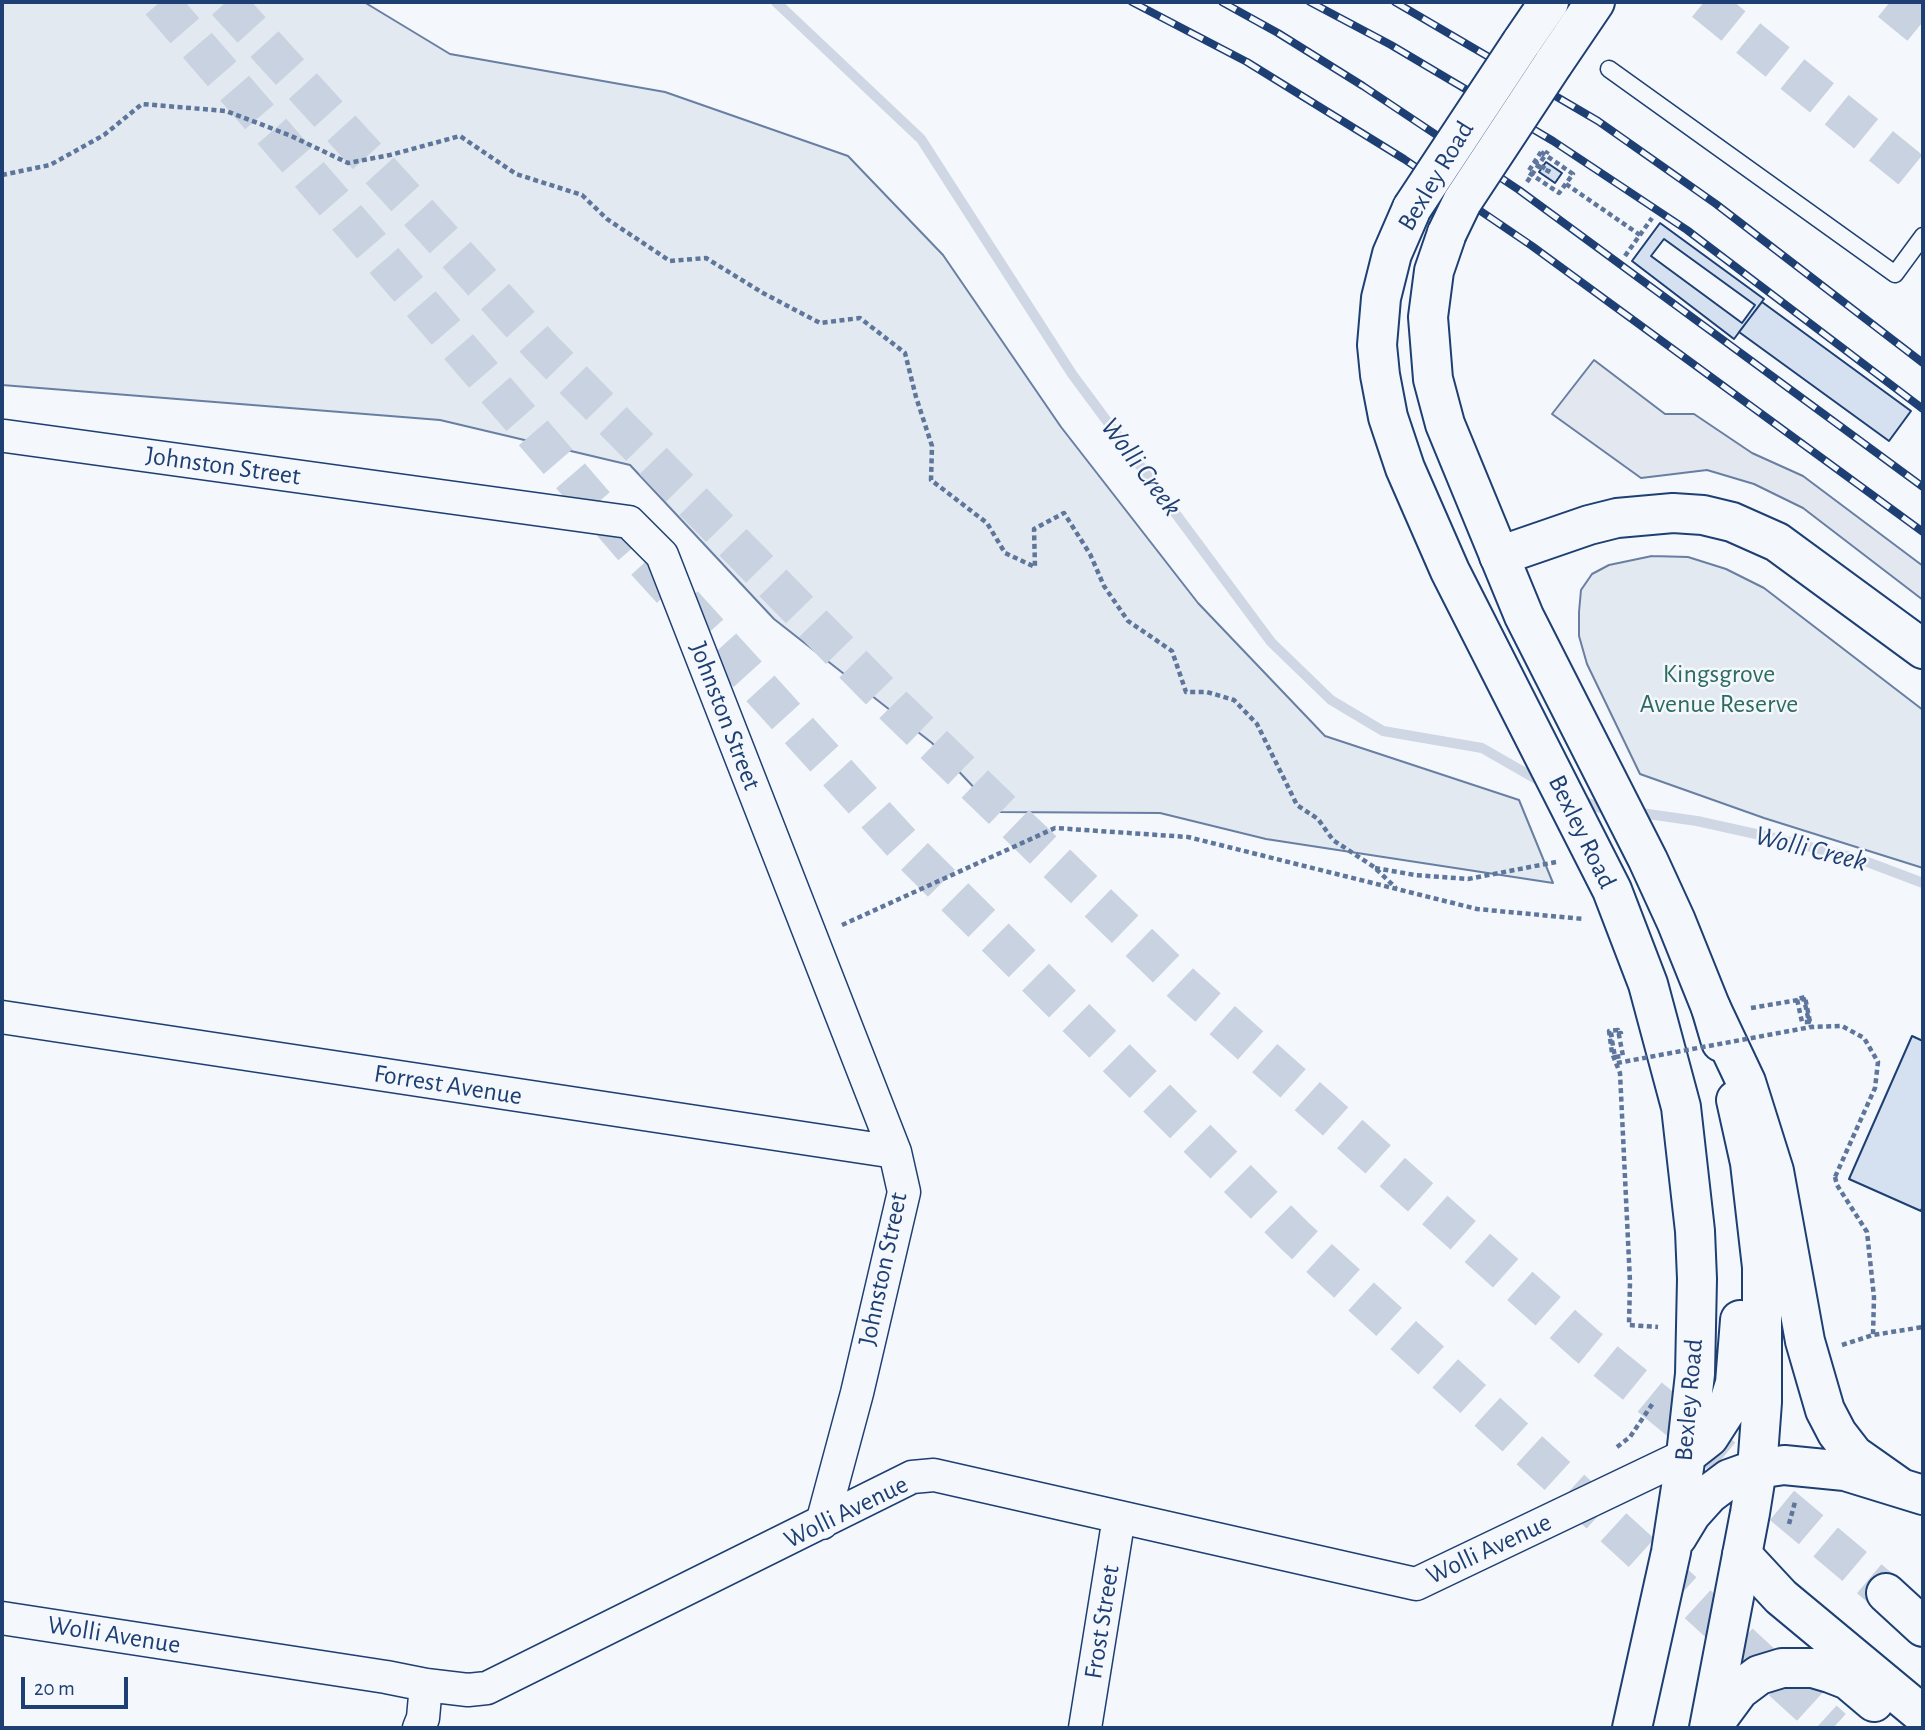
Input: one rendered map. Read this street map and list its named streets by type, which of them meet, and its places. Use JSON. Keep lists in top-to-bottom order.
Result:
{
  "streets": {
    "main road": ["Bexley Road"],
    "street": [
      "Johnston Street",
      "Forrest Avenue",
      "Wolli Avenue",
      "Frost Street"
    ]
  },
  "crossings": [
    ["Bexley Road", "Wolli Avenue"],
    ["Johnston Street", "Forrest Avenue"],
    ["Johnston Street", "Wolli Avenue"],
    ["Wolli Avenue", "Frost Street"]
  ],
  "water": ["Wolli Creek"],
  "parks": ["Kingsgrove Avenue Reserve"],
  "scale_bar": "20 m"
}
